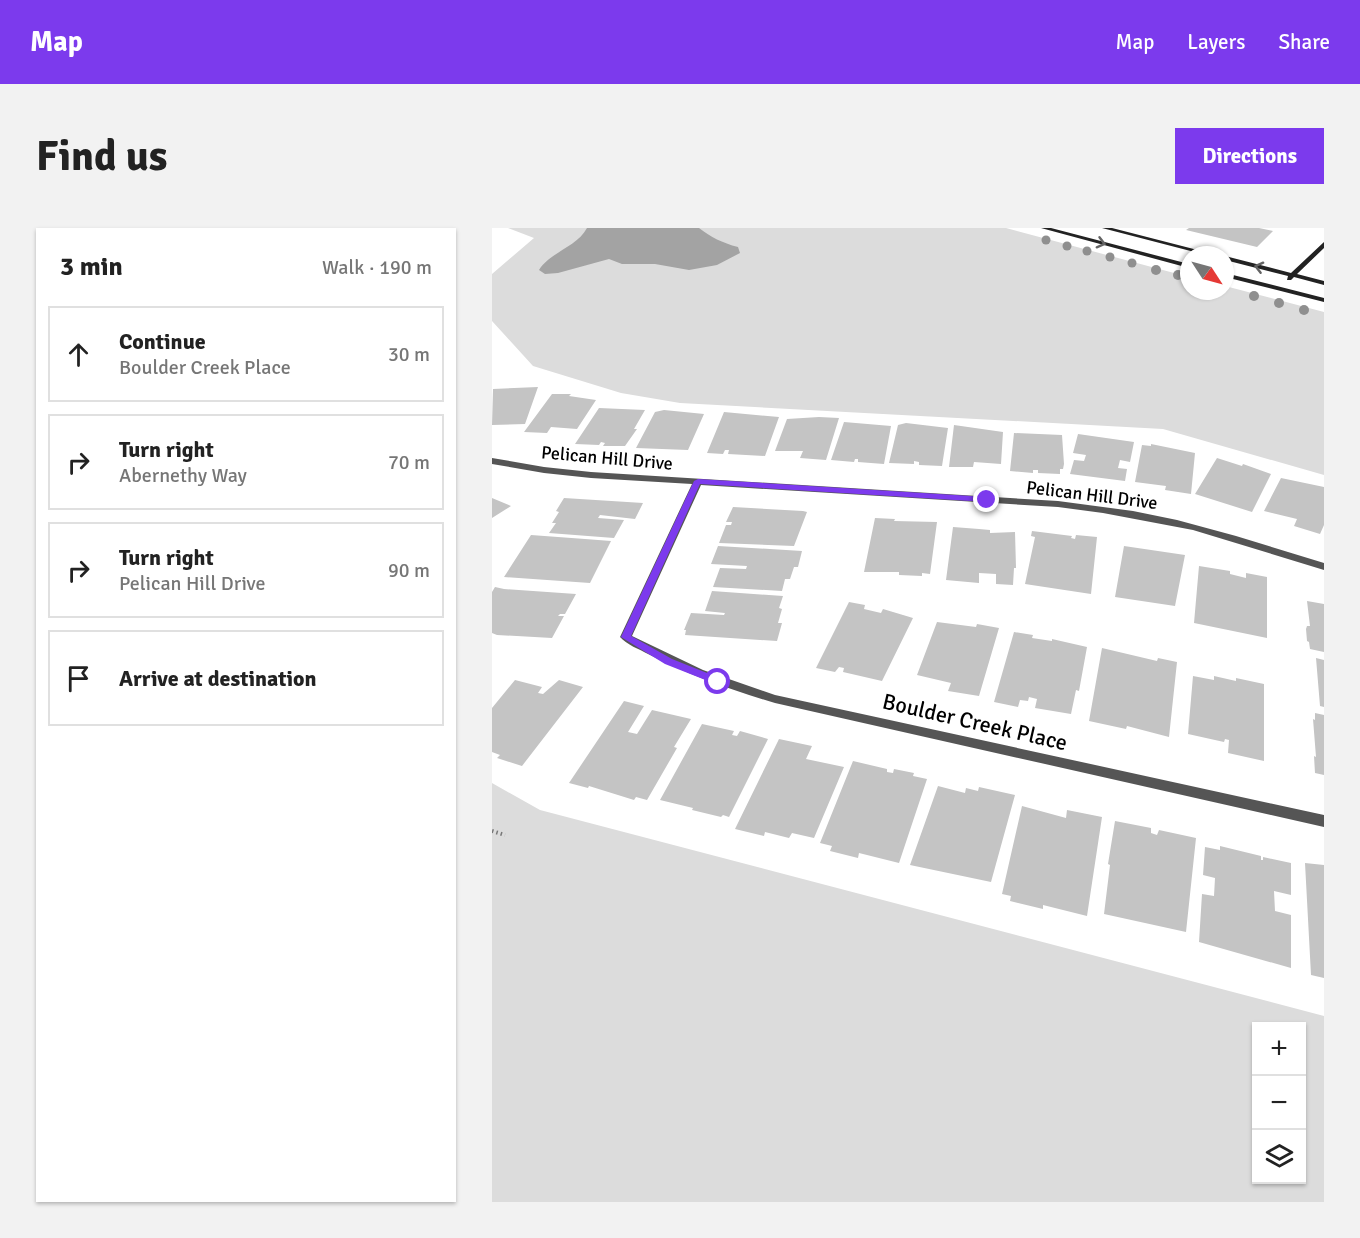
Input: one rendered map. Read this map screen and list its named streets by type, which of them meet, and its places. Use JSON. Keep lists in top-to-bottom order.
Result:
{
  "streets": {
    "street": ["Pelican Hill Drive", "Boulder Creek Place"]
  },
  "crossings": [
    ["Pelican Hill Drive", "Boulder Creek Place"]
  ],
  "north": "bottom right",
  "page": {
    "header": "Map",
    "nav": ["Map", "Layers", "Share"],
    "buttons": "Directions",
    "title": "Find us",
    "heading": ["3 min", "Walk · 190 m"],
    "list": [
      ["Continue", "Boulder Creek Place", "30 m"],
      ["Turn right", "Abernethy Way", "70 m"],
      ["Turn right", "Pelican Hill Drive", "90 m"],
      "Arrive at destination"
    ],
    "map_buttons": ["+", "−"]
  }
}
